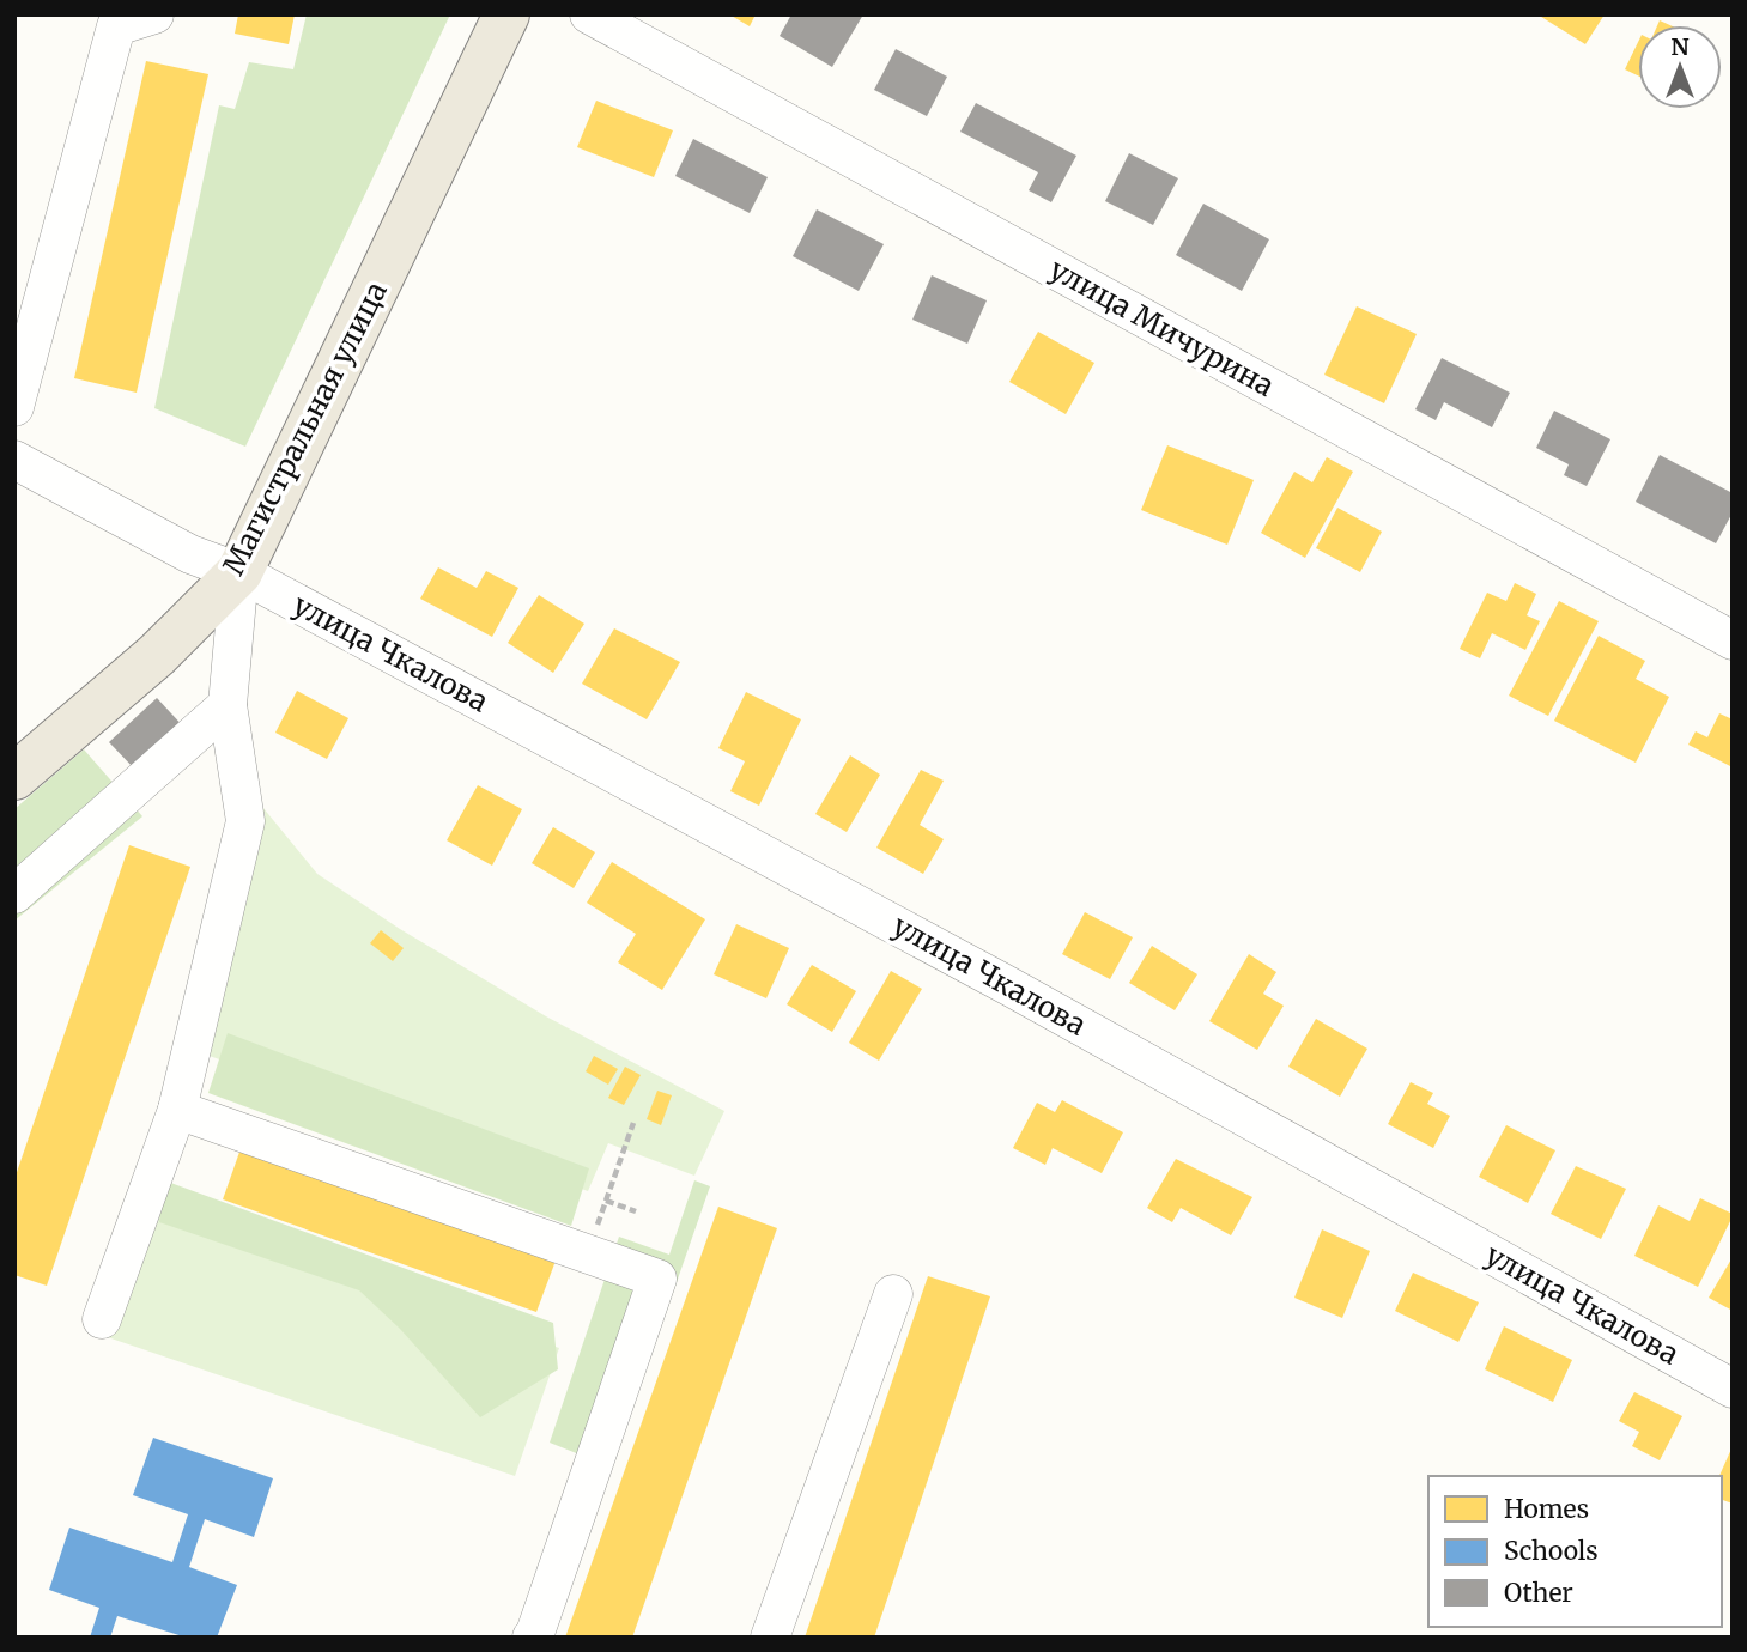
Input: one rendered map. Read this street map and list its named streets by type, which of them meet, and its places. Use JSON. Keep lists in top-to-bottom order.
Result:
{
  "streets": {
    "main road": ["Магистральная улица"],
    "street": ["улица Мичурина", "улица Чкалова"]
  },
  "crossings": [
    ["Магистральная улица", "улица Чкалова"]
  ],
  "legend": ["Homes", "Schools", "Other"],
  "north": "top"
}
